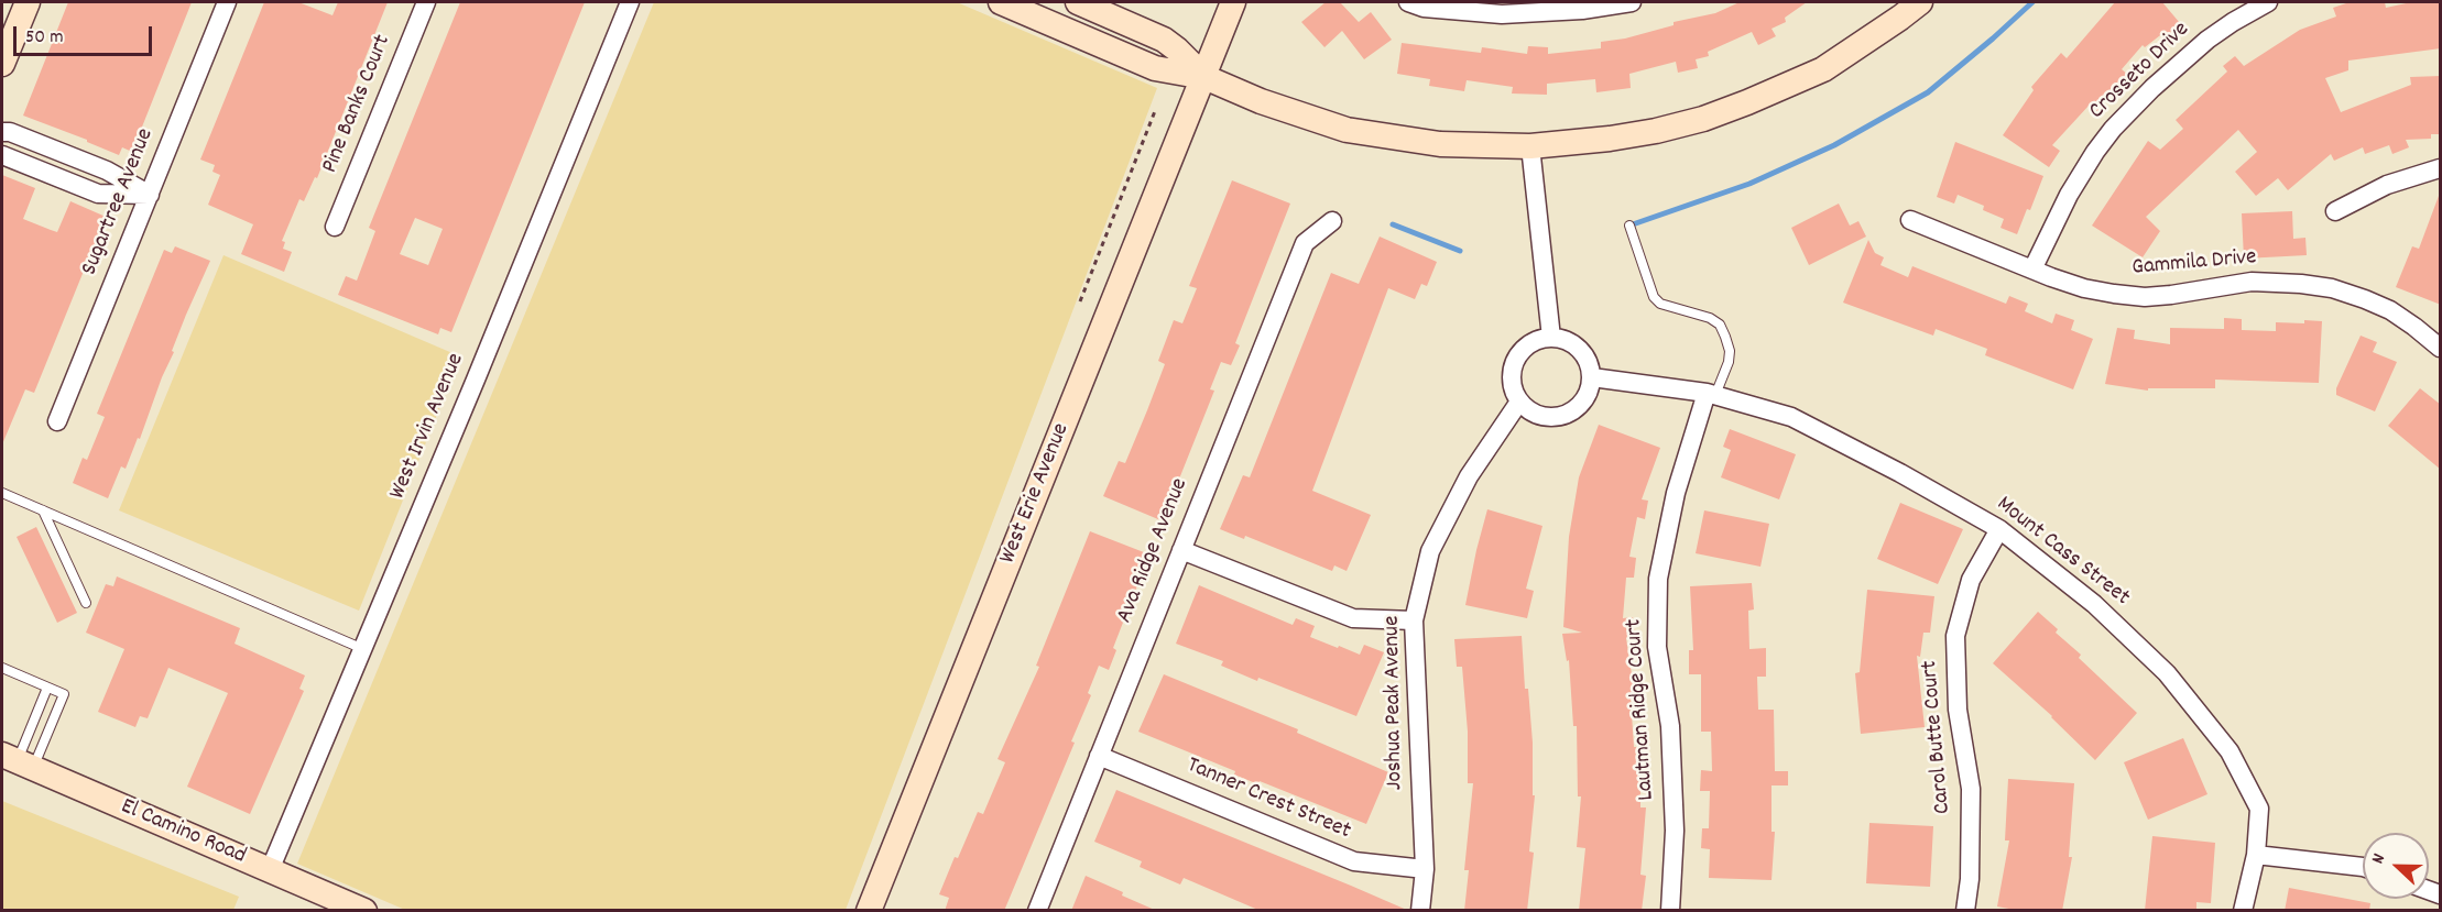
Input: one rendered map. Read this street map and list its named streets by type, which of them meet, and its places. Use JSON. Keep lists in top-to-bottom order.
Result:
{
  "streets": {
    "street": [
      "Crosseto Drive",
      "Pine Banks Court",
      "Sugartree Avenue",
      "Gammila Drive",
      "West Irvin Avenue",
      "West Erie Avenue",
      "Ava Ridge Avenue",
      "Mount Cass Street",
      "Joshua Peak Avenue",
      "Lautman Ridge Court",
      "Carol Butte Court",
      "Tanner Crest Street",
      "El Camino Road"
    ]
  },
  "crossings": [
    ["Crosseto Drive", "Gammila Drive"],
    ["West Irvin Avenue", "El Camino Road"],
    ["Ava Ridge Avenue", "Tanner Crest Street"],
    ["Mount Cass Street", "Joshua Peak Avenue"],
    ["Mount Cass Street", "Lautman Ridge Court"],
    ["Mount Cass Street", "Carol Butte Court"],
    ["Joshua Peak Avenue", "Tanner Crest Street"]
  ],
  "scale_bar": "50 m",
  "north": "left"
}
